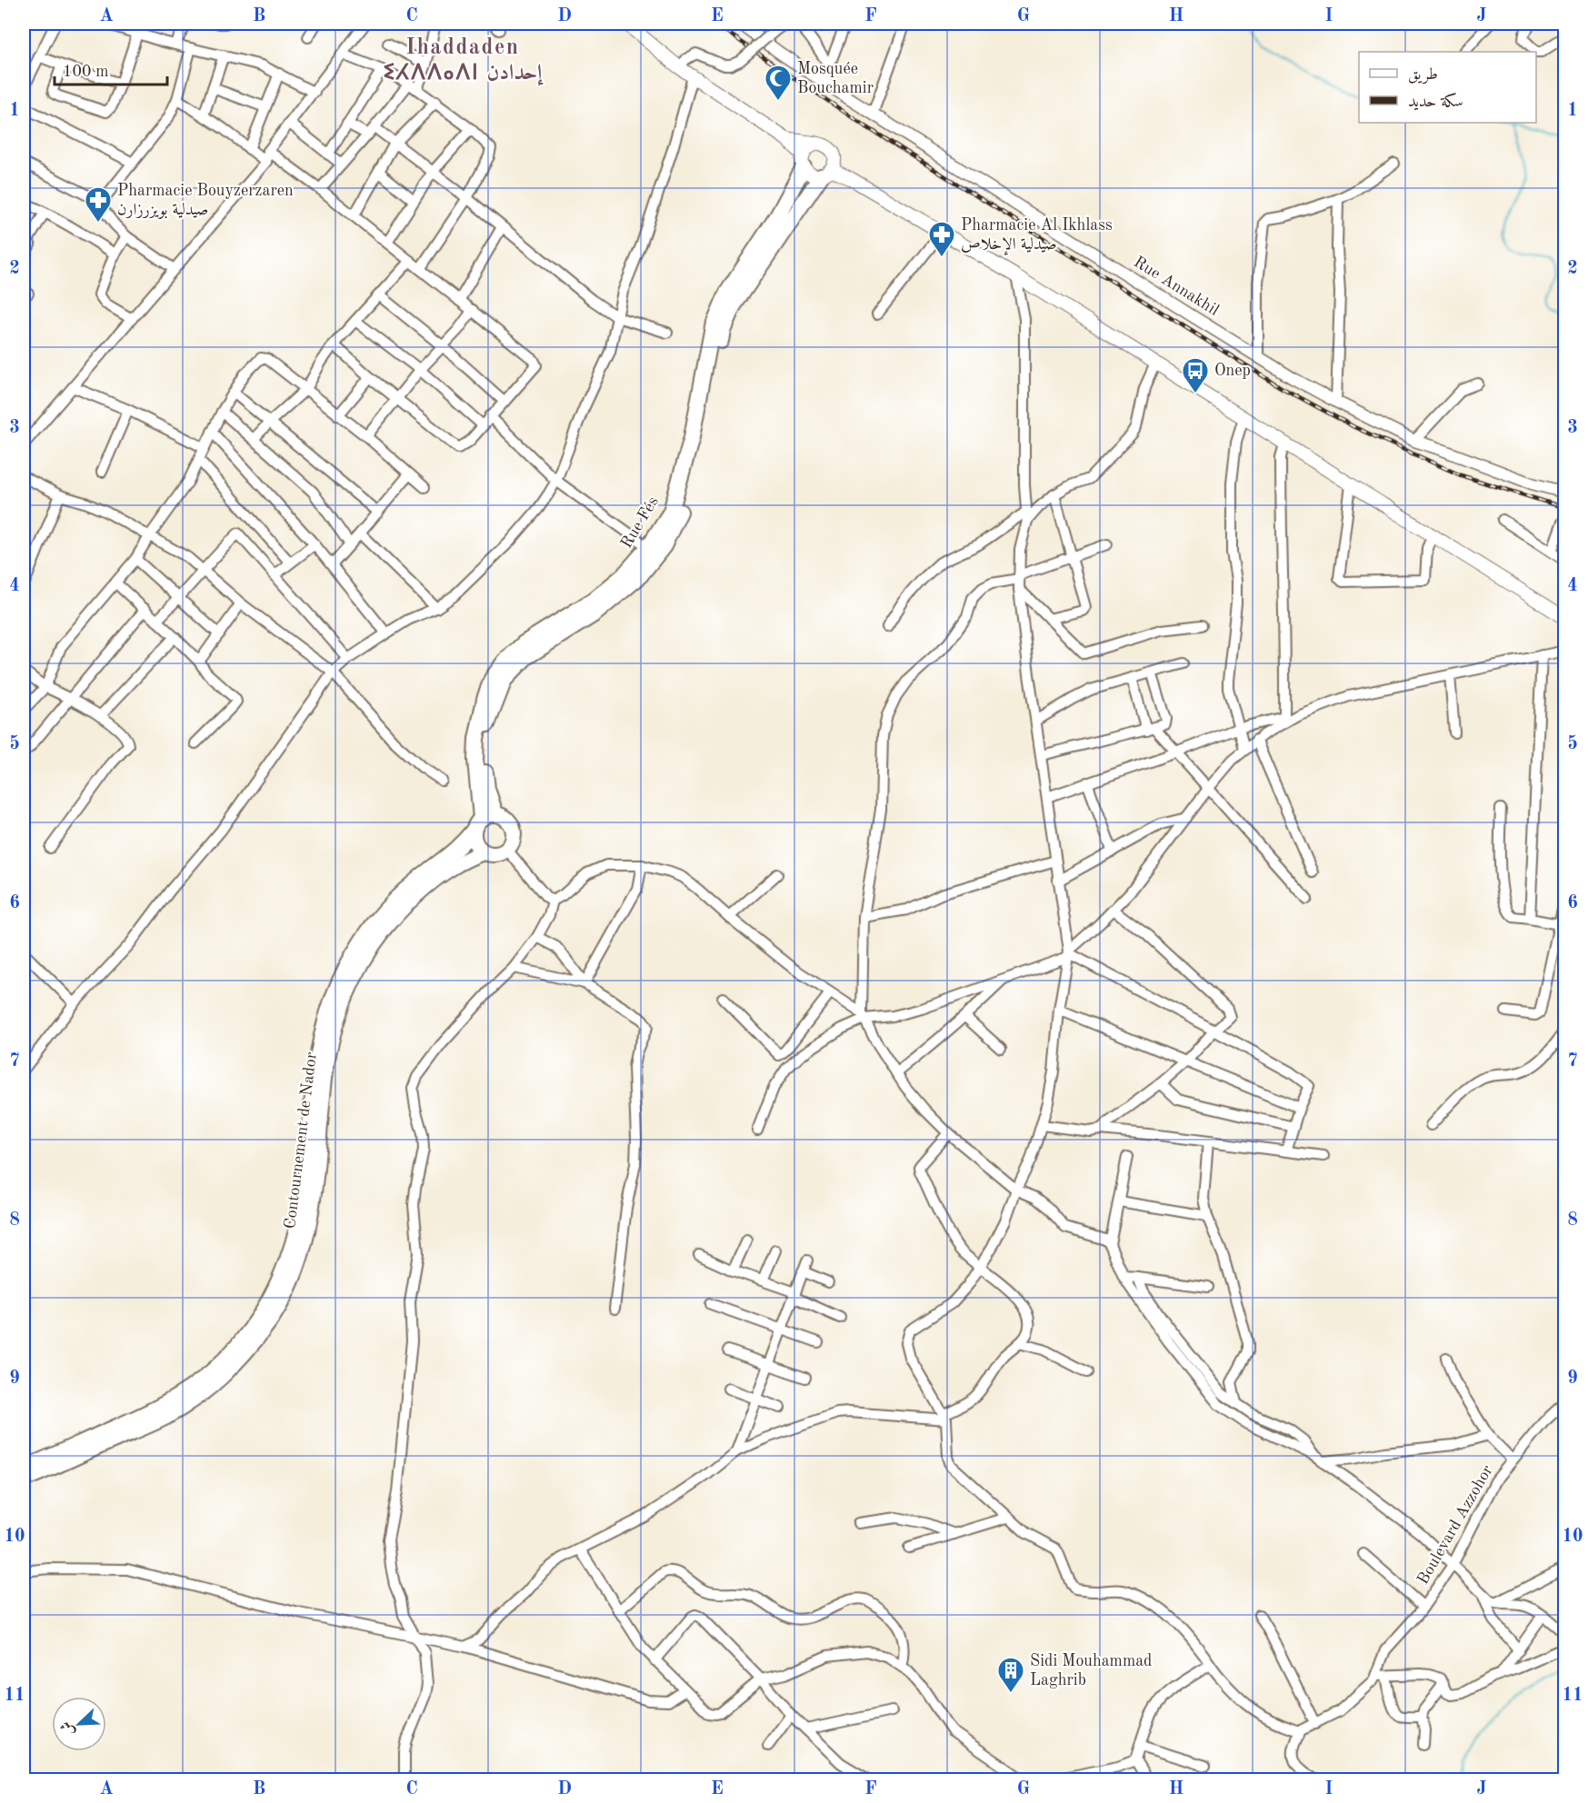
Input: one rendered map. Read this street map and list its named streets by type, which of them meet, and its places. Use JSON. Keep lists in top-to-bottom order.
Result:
{
  "streets": {
    "highway": ["Rue Fés", "Contournement de Nador"],
    "street": ["Rue Annakhil", "Boulevard Azzohor"]
  },
  "crossings": [
    ["Rue Fés", "Contournement de Nador"]
  ],
  "districts": ["Ihaddaden ⵉⵃⴷⴷⴰⴷⵏ إحدادن"],
  "places": {
    "mosque": ["Mosquée Bouchamir"],
    "pharmacy": ["Pharmacie Bouyzerzaren صيدلية بويزرزارن", "Pharmacie Al Ikhlass صيدلية الإخلاص"],
    "bus stop": ["Onep"],
    "building": ["Sidi Mouhammad Laghrib"]
  },
  "legend": ["طريق", "سكة حديد"],
  "scale_bar": "100 m",
  "north": "bottom left",
  "grid": {
    "columns": [
      "A",
      "B",
      "C",
      "D",
      "E",
      "F",
      "G",
      "H",
      "I",
      "J"
    ],
    "rows": [
      "1",
      "2",
      "3",
      "4",
      "5",
      "6",
      "7",
      "8",
      "9",
      "10",
      "11"
    ]
  }
}
